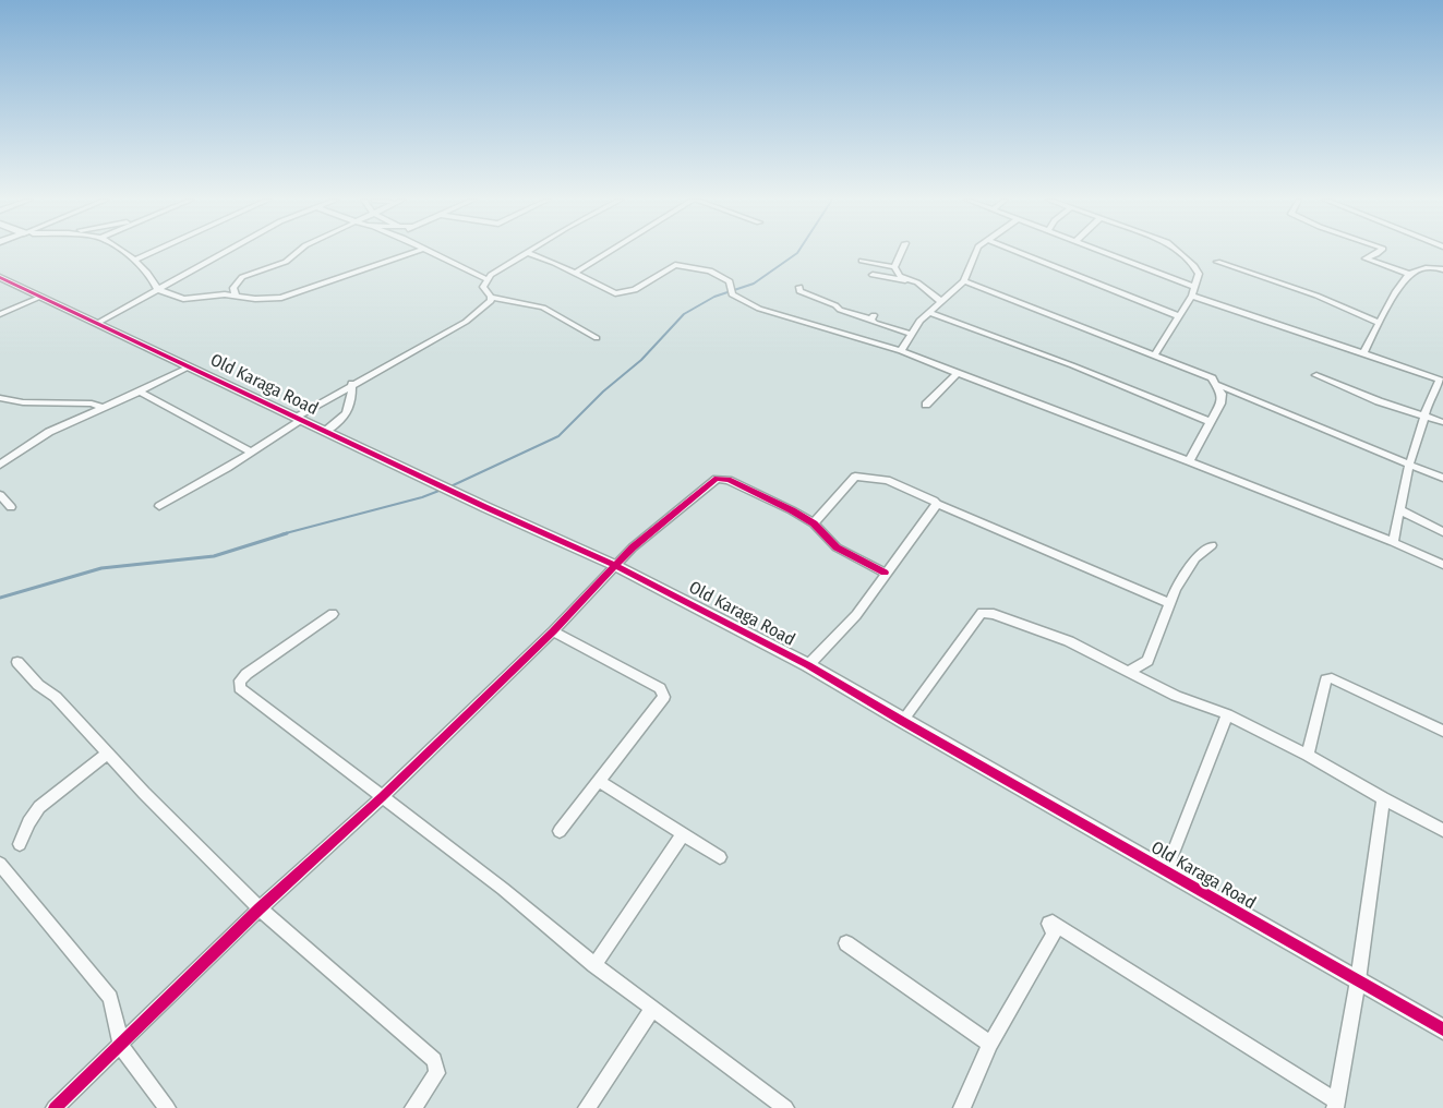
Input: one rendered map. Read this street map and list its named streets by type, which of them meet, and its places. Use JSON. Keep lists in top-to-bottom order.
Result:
{
  "streets": {
    "street": ["Old Karaga Road"]
  }
}
